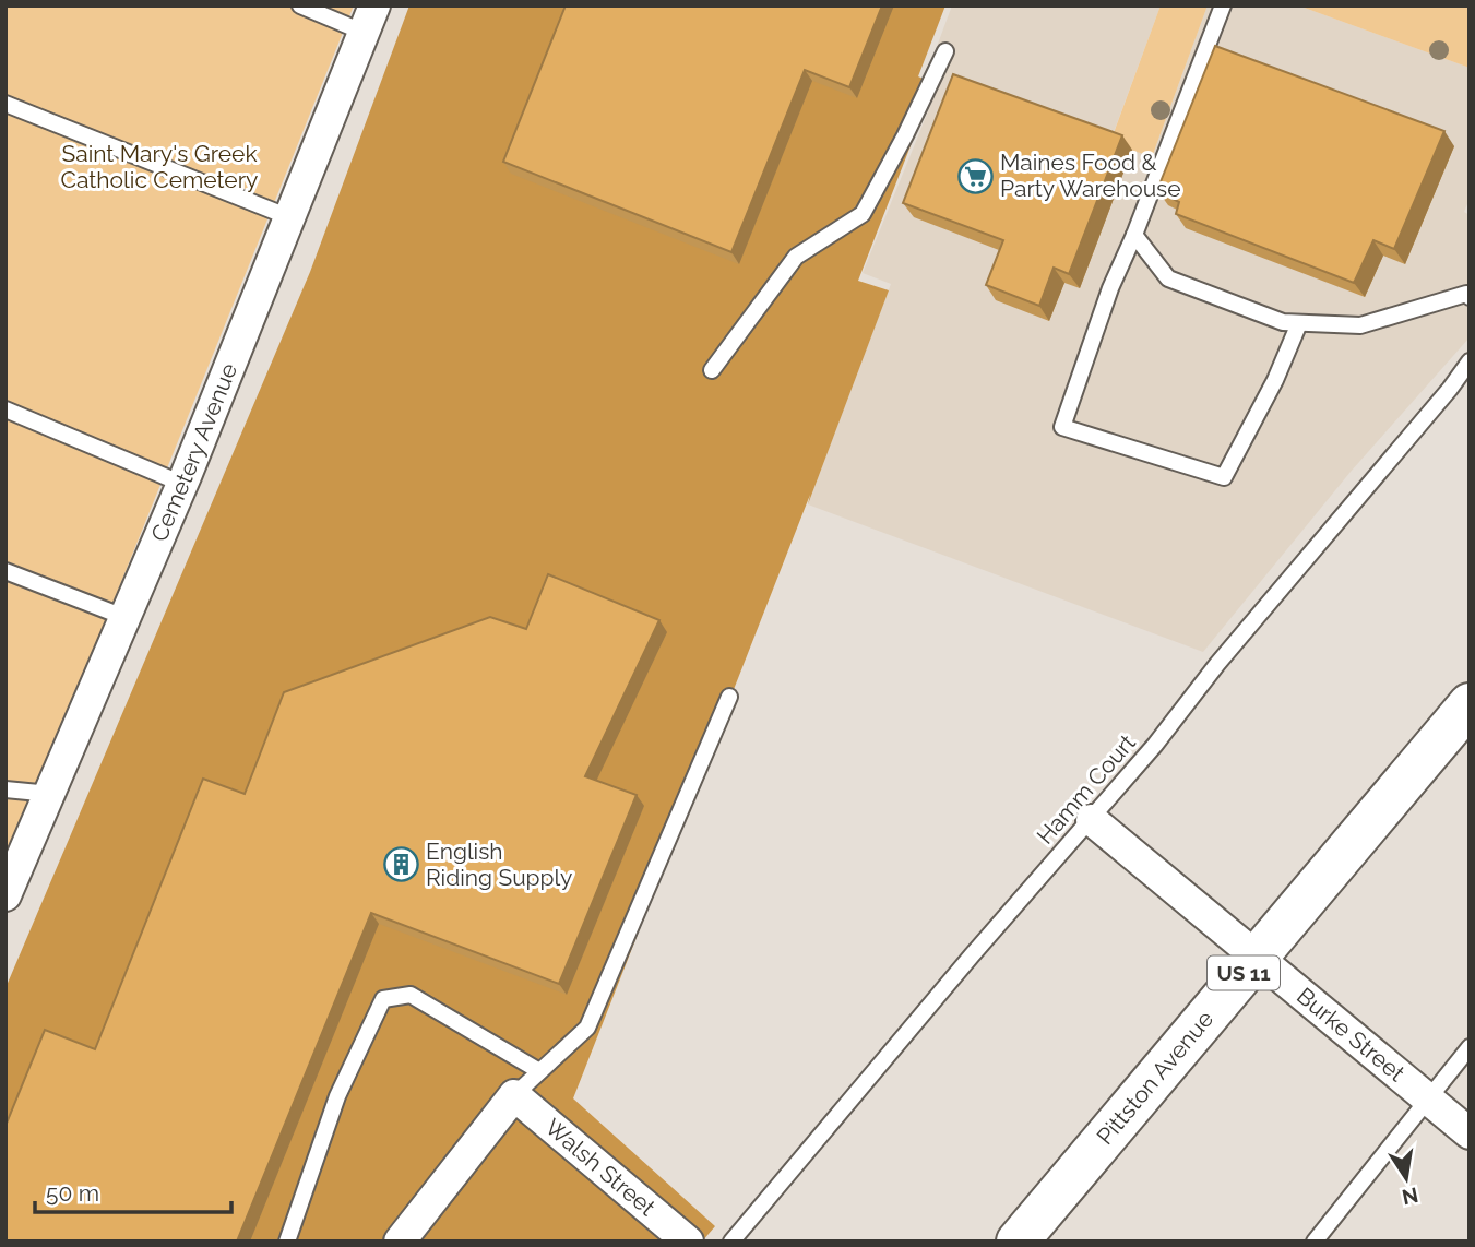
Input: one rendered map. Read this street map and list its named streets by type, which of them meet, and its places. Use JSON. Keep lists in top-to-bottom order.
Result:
{
  "streets": {
    "main road": ["US 11", "Pittston Avenue"],
    "street": ["Cemetery Avenue", "Burke Street", "Walsh Street"],
    "lane": ["Hamm Court"]
  },
  "crossings": [
    ["Hamm Court", "Burke Street"],
    ["Burke Street", "Pittston Avenue"]
  ],
  "parks": ["Saint Mary's Greek Catholic Cemetery"],
  "places": {
    "supermarket": ["Maines Food & Party Warehouse"],
    "building": ["English Riding Supply"]
  },
  "scale_bar": "50 m",
  "north": "bottom"
}
